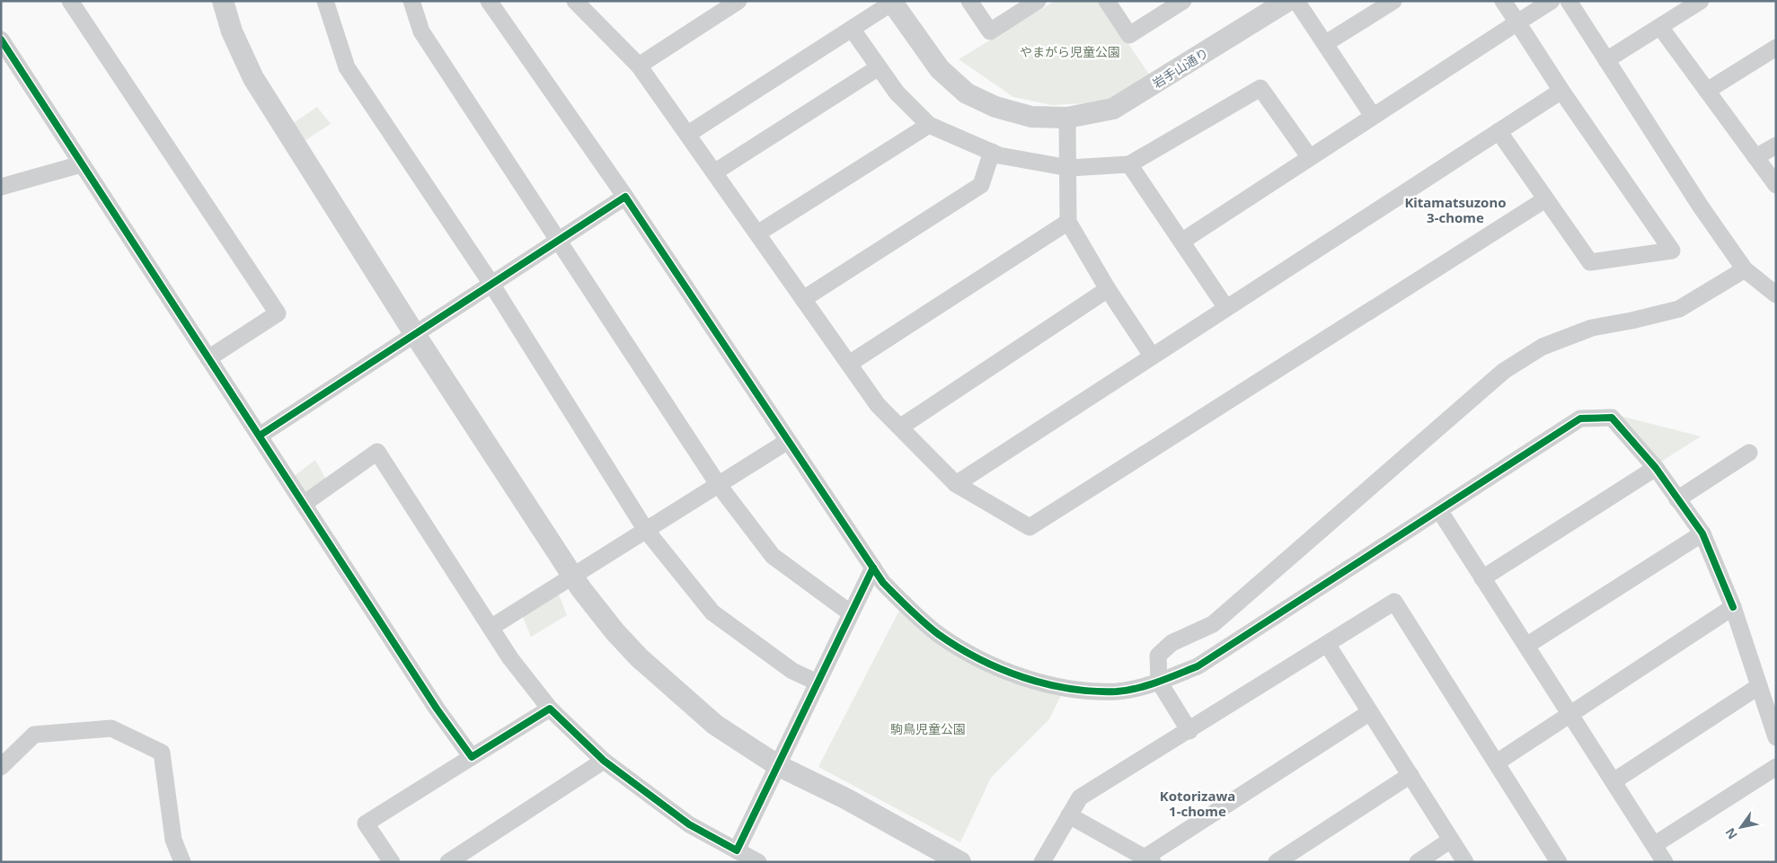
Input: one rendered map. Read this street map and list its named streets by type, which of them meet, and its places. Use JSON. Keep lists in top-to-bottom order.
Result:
{
  "streets": {
    "street": ["岩手山通り"]
  },
  "districts": ["Kitamatsuzono 3-chome", "Kotorizawa 1-chome"],
  "parks": ["やまがら児童公園", "駒鳥児童公園"],
  "north": "bottom left"
}
